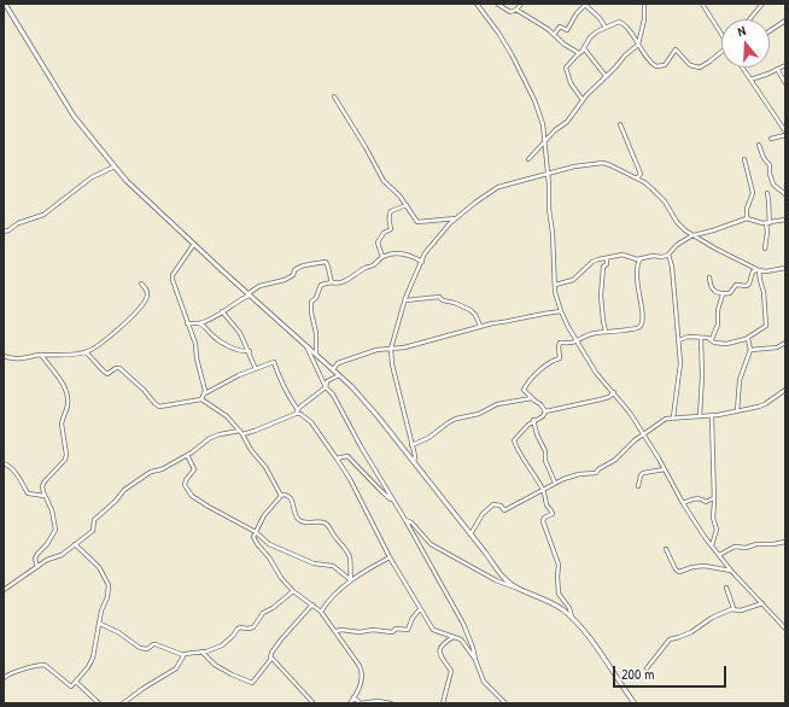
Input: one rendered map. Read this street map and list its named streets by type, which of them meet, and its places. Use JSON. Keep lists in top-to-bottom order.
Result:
{
  "scale_bar": "200 m",
  "north": "top"
}
